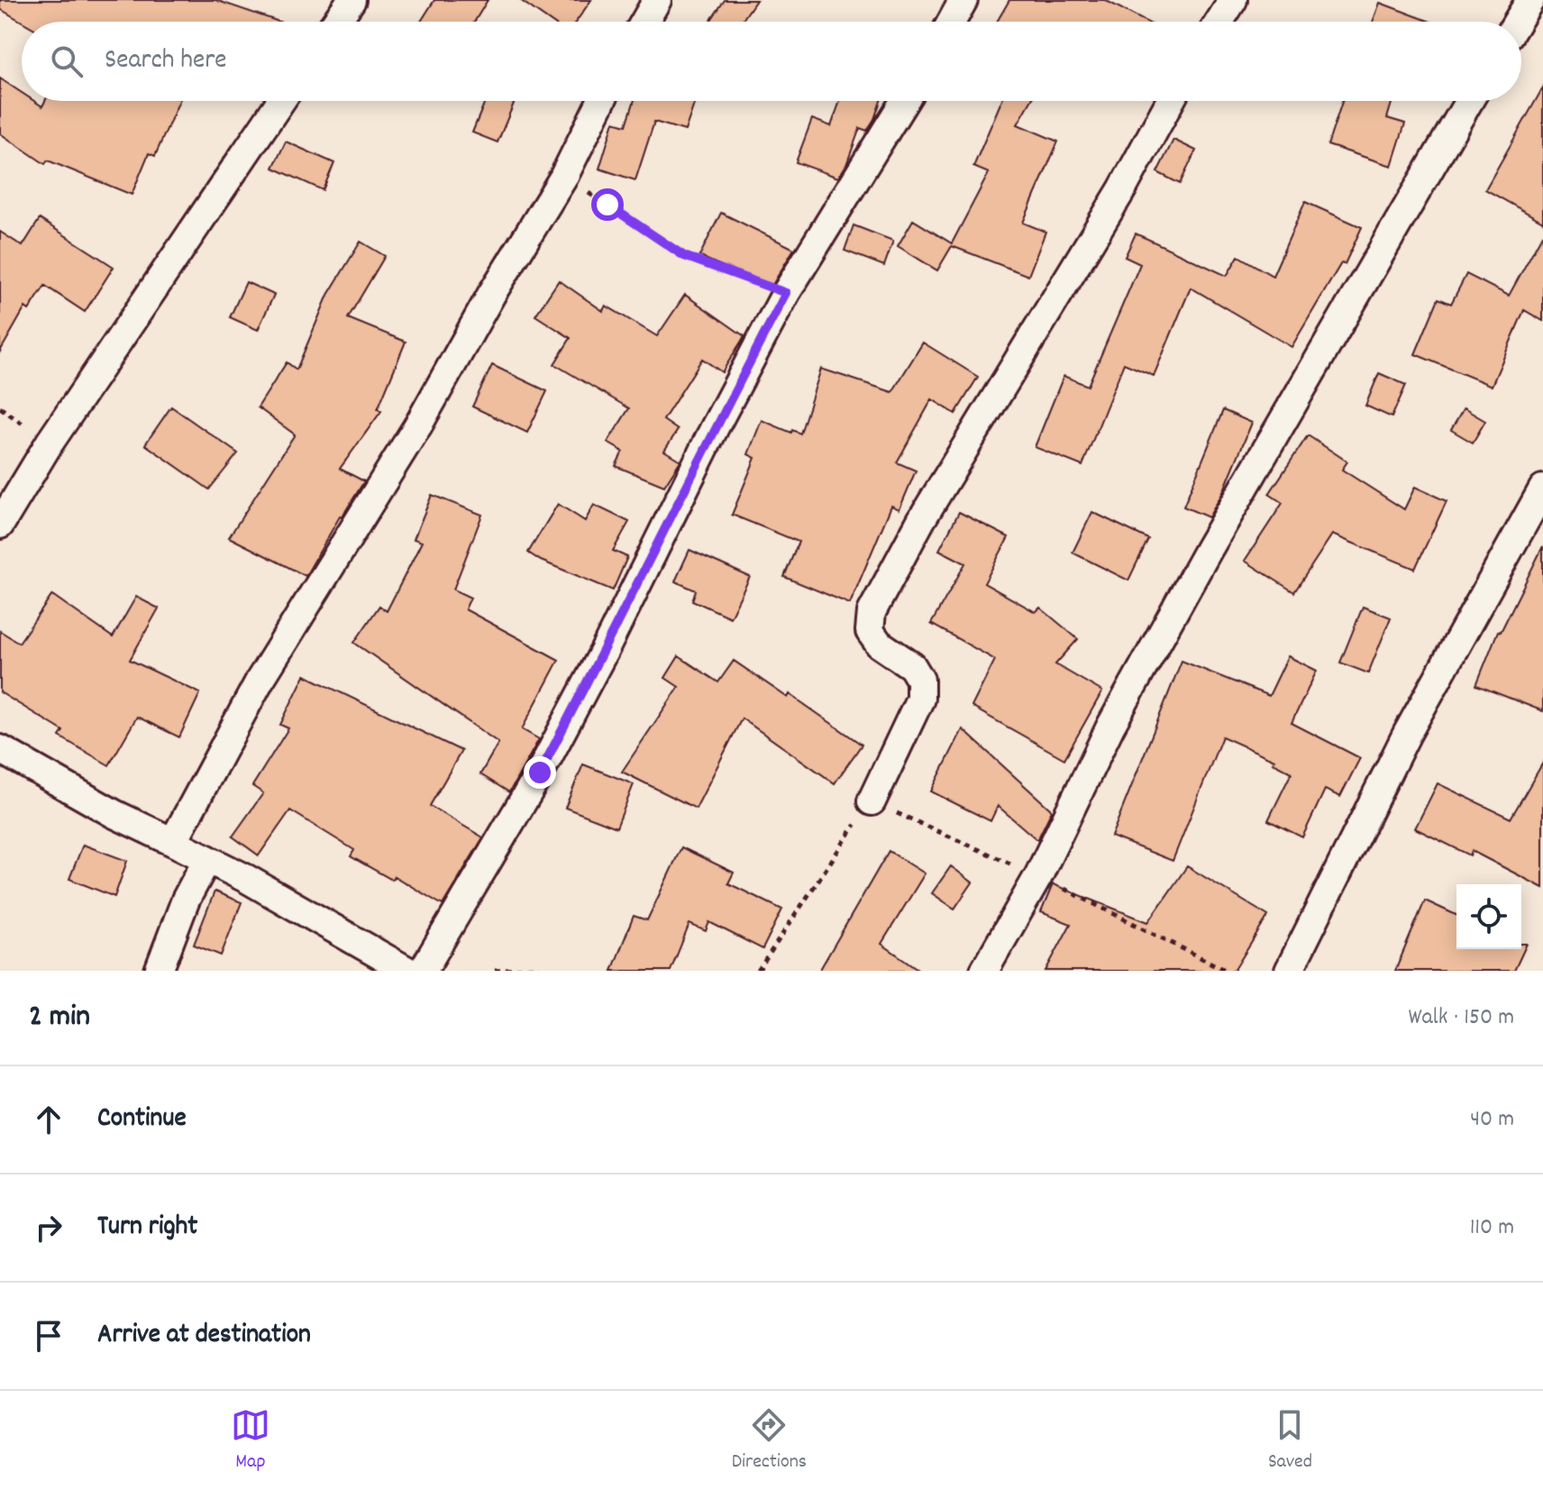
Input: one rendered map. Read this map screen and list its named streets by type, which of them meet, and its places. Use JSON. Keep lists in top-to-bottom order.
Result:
{
  "page": {
    "search": "Search here",
    "heading": ["2 min", "Walk · 150 m"],
    "list": [
      ["Continue", "40 m"],
      ["Turn right", "110 m"],
      "Arrive at destination"
    ],
    "nav": ["Map", "Directions", "Saved"]
  }
}
